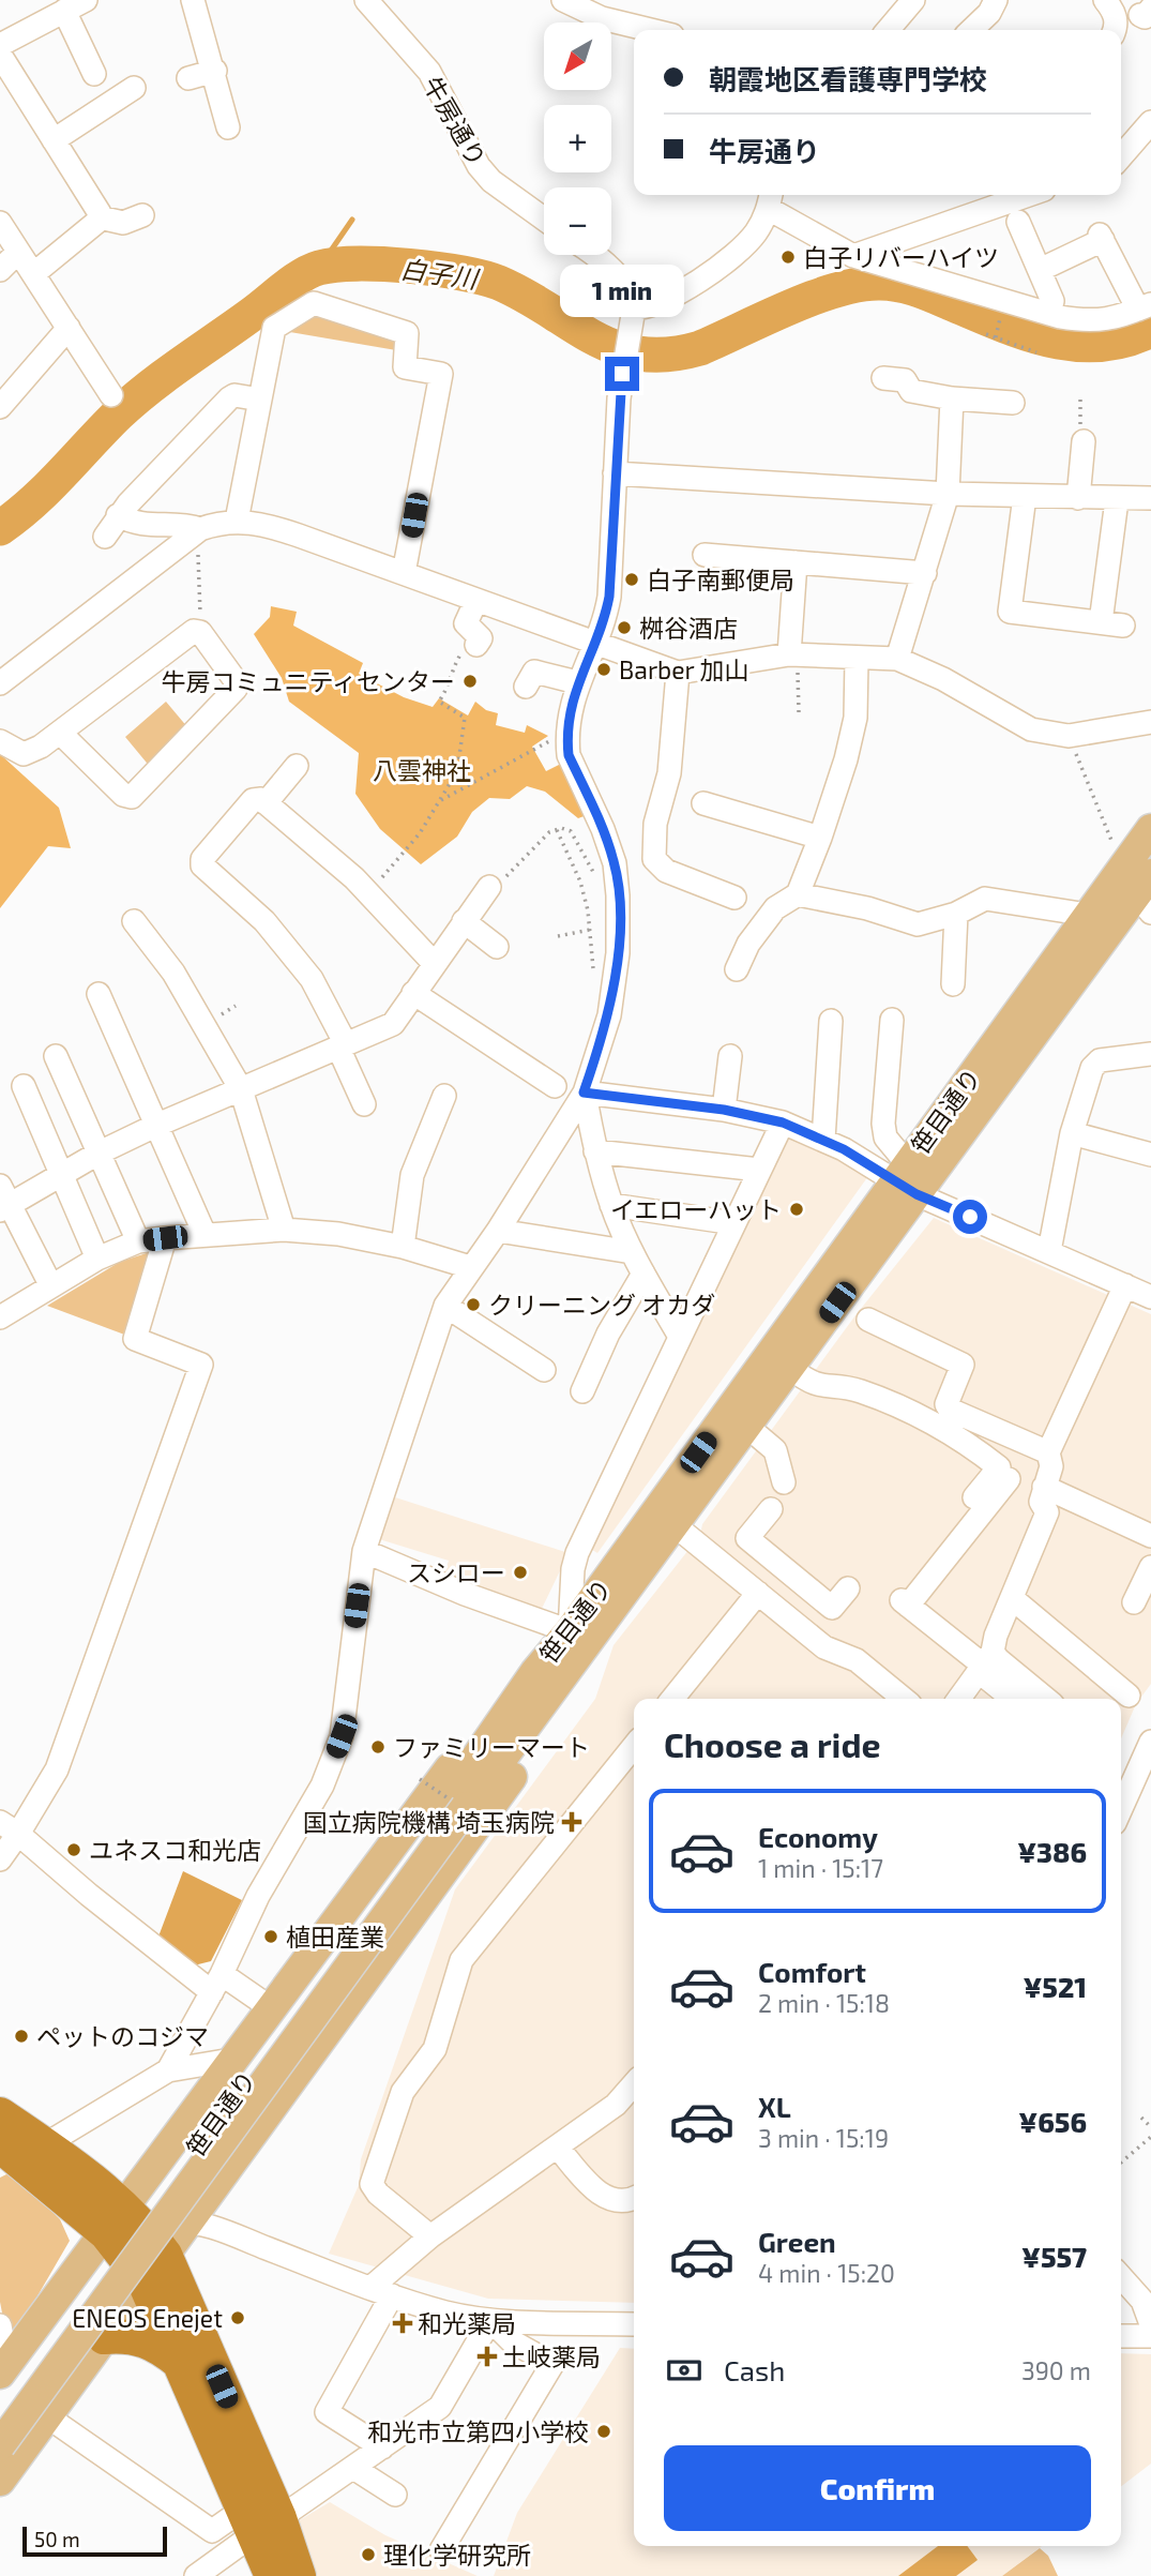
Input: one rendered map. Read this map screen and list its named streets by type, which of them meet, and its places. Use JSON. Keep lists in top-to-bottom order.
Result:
{
  "streets": {
    "main road": ["笹目通り"],
    "street": ["牛房通り"]
  },
  "water": ["白子川"],
  "parks": ["八雲神社"],
  "places": {
    "other": [
      "白子リバーハイツ",
      "白子南郵便局",
      "桝谷酒店",
      "Barber 加山",
      "牛房コミュニティセンター",
      "イエローハット",
      "クリーニング オカダ",
      "スシロー",
      "ファミリーマート",
      "ユネスコ和光店",
      "植田産業",
      "ペットのコジマ",
      "ENEOS Enejet",
      "和光市立第四小学校",
      "理化学研究所"
    ],
    "health": ["国立病院機構 埼玉病院", "和光薬局", "土岐薬局"]
  },
  "scale_bar": "50 m",
  "north": "bottom left",
  "page": {
    "map_buttons": ["+", "−"],
    "banner": ["朝霞地区看護専門学校", "牛房通り"],
    "bubble": "1 min",
    "heading": "Choose a ride",
    "list": [
      {
        "name": "Economy",
        "note": "1 min · 15:17",
        "value": "¥386"
      },
      {
        "name": "Comfort",
        "note": "2 min · 15:18",
        "value": "¥521"
      },
      {
        "name": "XL",
        "note": "3 min · 15:19",
        "value": "¥656"
      },
      {
        "name": "Green",
        "note": "4 min · 15:20",
        "value": "¥557"
      }
    ],
    "pay": ["Cash", "390 m"],
    "buttons": "Confirm",
    "scale": "50 m"
  }
}
